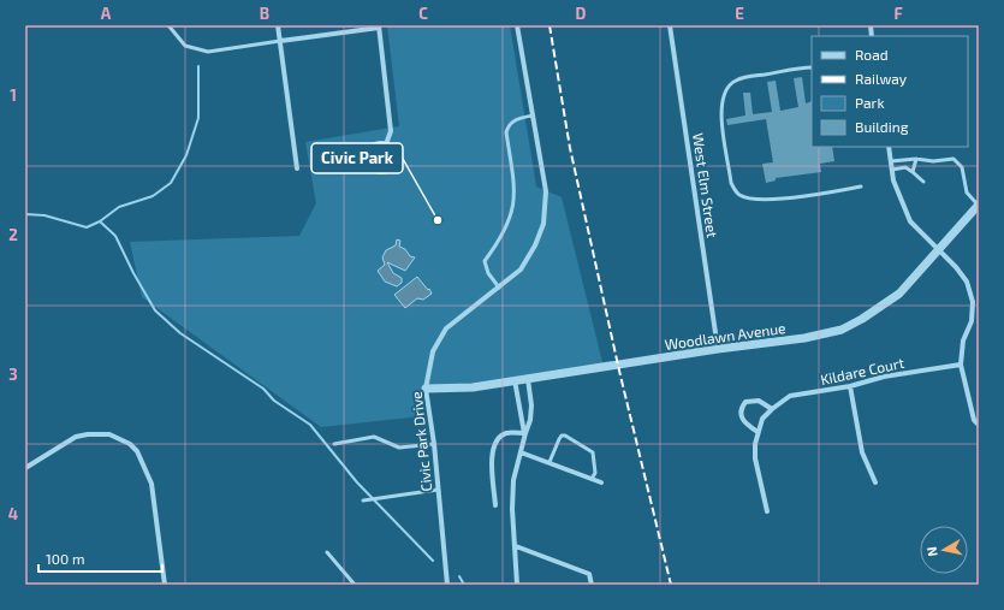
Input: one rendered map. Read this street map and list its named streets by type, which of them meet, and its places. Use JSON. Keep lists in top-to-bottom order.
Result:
{
  "streets": {
    "street": [
      "West Elm Street",
      "Woodlawn Avenue",
      "Kildare Court",
      "Civic Park Drive"
    ]
  },
  "crossings": [
    ["West Elm Street", "Woodlawn Avenue"],
    ["Woodlawn Avenue", "Civic Park Drive"]
  ],
  "places": ["Civic Park"],
  "legend": [
    "Road",
    "Railway",
    "Park",
    "Building"
  ],
  "scale_bar": "100 m",
  "north": "left",
  "grid": {
    "columns": [
      "A",
      "B",
      "C",
      "D",
      "E",
      "F"
    ],
    "rows": [
      "1",
      "2",
      "3",
      "4"
    ]
  }
}
